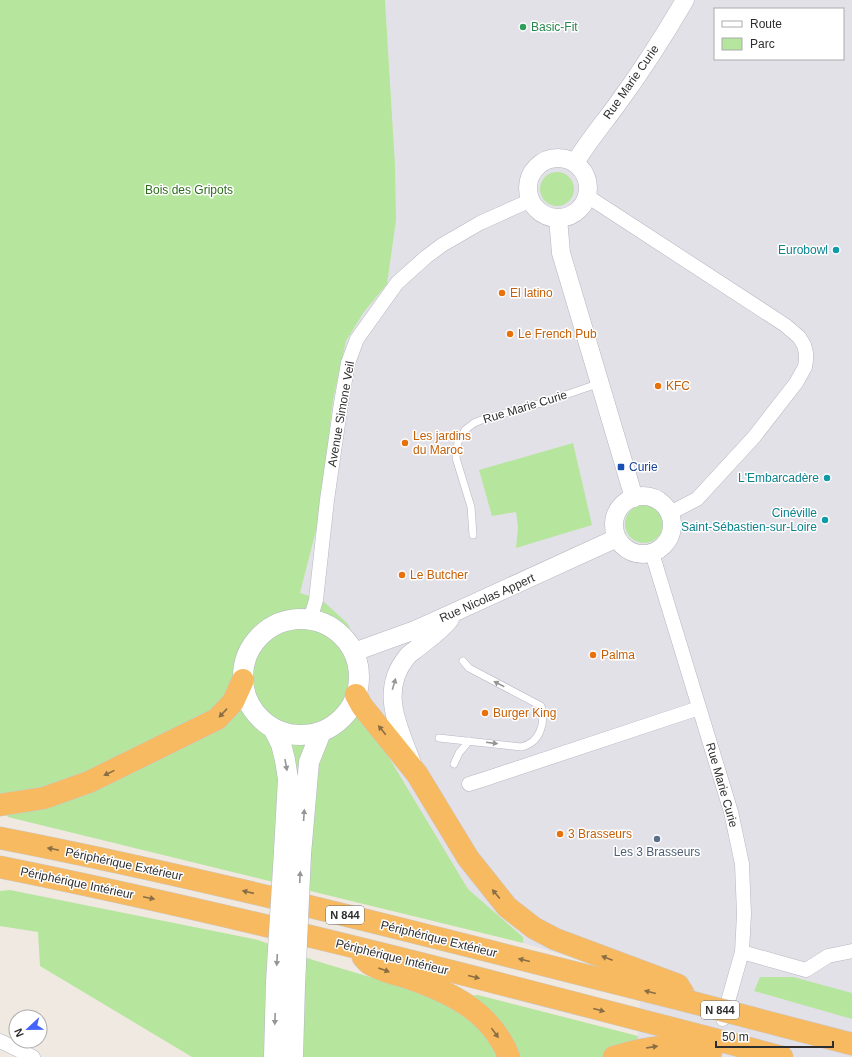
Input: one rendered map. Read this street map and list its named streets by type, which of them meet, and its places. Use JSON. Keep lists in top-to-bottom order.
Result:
{
  "streets": {
    "highway": ["Périphérique Extérieur", "Périphérique Intérieur", "N 844"],
    "street": ["Rue Marie Curie", "Avenue Simone Veil", "Rue Nicolas Appert"]
  },
  "crossings": [
    ["Rue Marie Curie", "Avenue Simone Veil"],
    ["Rue Marie Curie", "Rue Nicolas Appert"],
    ["Avenue Simone Veil", "Rue Nicolas Appert"]
  ],
  "one_way": ["Périphérique Extérieur", "Périphérique Intérieur"],
  "parks": ["Bois des Gripots"],
  "places": {
    "other": [
      "Basic-Fit",
      "Eurobowl",
      "El latino",
      "Le French Pub",
      "KFC",
      "Les jardins du Maroc",
      "L'Embarcadère",
      "Cinéville Saint-Sébastien-sur-Loire",
      "Le Butcher",
      "Palma",
      "Burger King",
      "3 Brasseurs",
      "Les 3 Brasseurs"
    ],
    "transit": ["Curie"]
  },
  "legend": ["Route", "Parc"],
  "scale_bar": "50 m",
  "north": "left"
}
